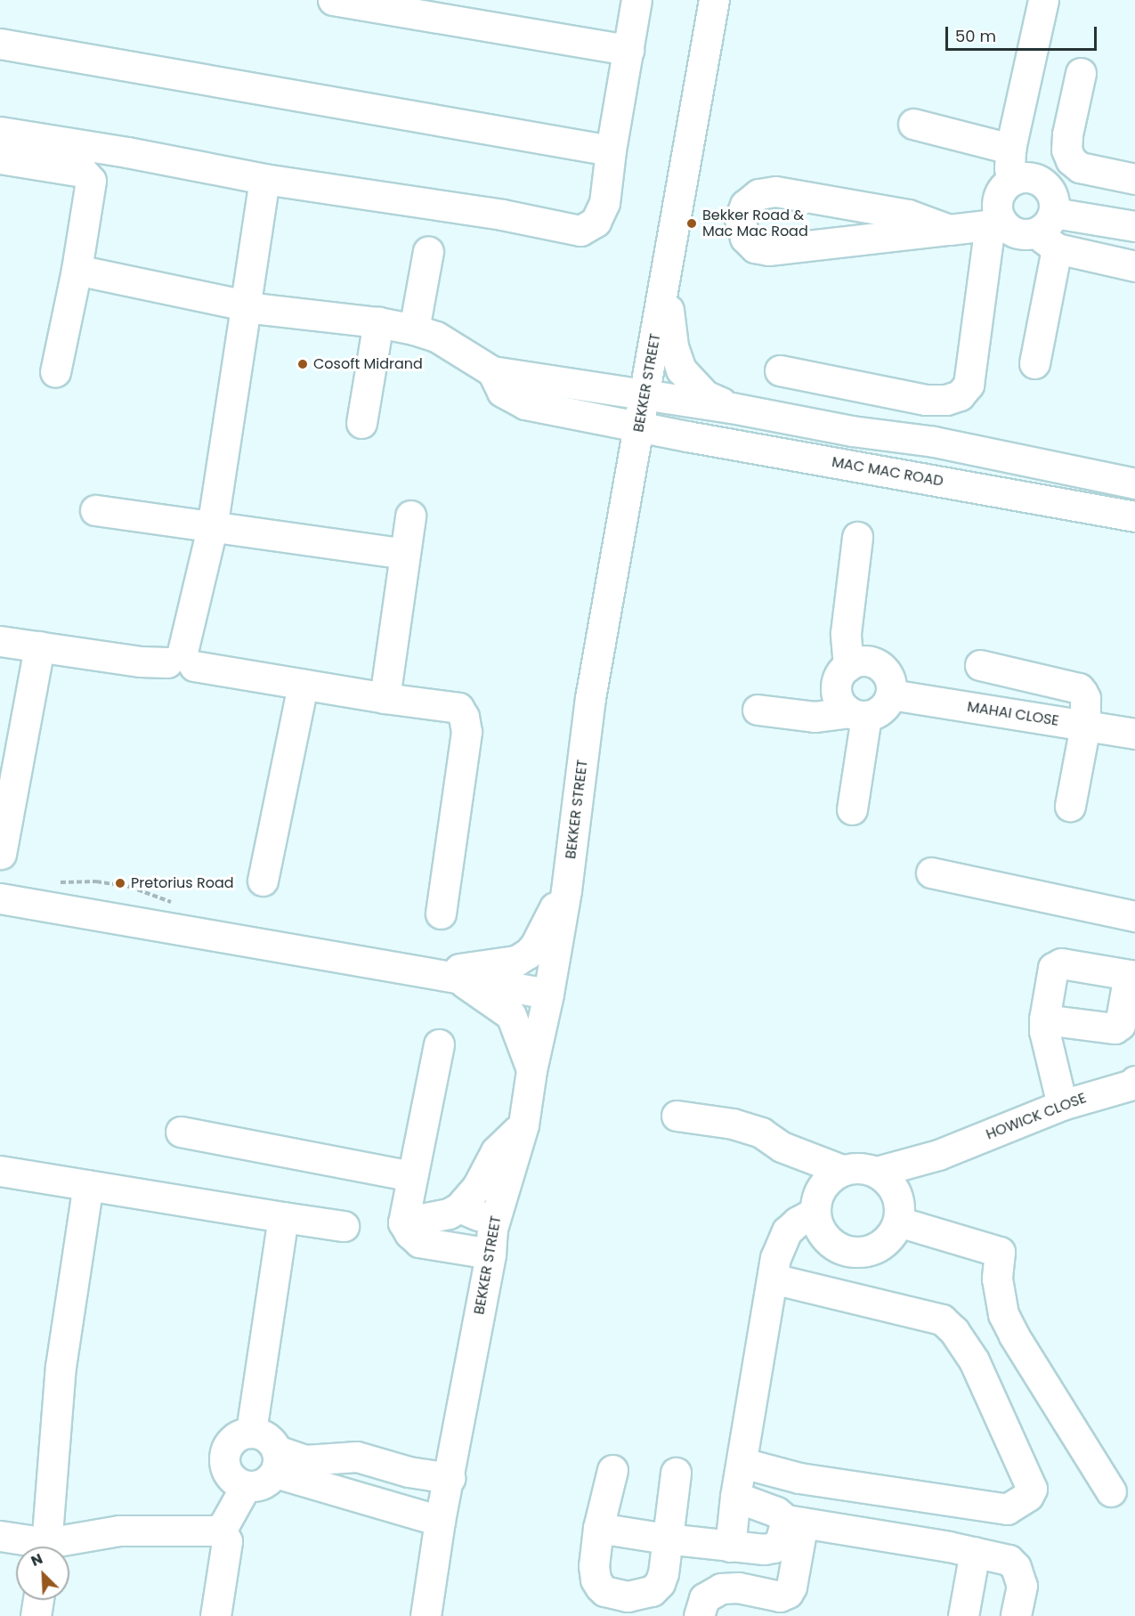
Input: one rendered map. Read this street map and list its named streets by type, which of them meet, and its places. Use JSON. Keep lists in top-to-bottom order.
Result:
{
  "streets": {
    "street": [
      "BEKKER STREET",
      "MAC MAC ROAD",
      "MAHAI CLOSE",
      "HOWICK CLOSE"
    ]
  },
  "crossings": [
    ["BEKKER STREET", "MAC MAC ROAD"]
  ],
  "places": ["Bekker Road & Mac Mac Road", "Cosoft Midrand", "Pretorius Road"],
  "scale_bar": "50 m",
  "north": "top left"
}
